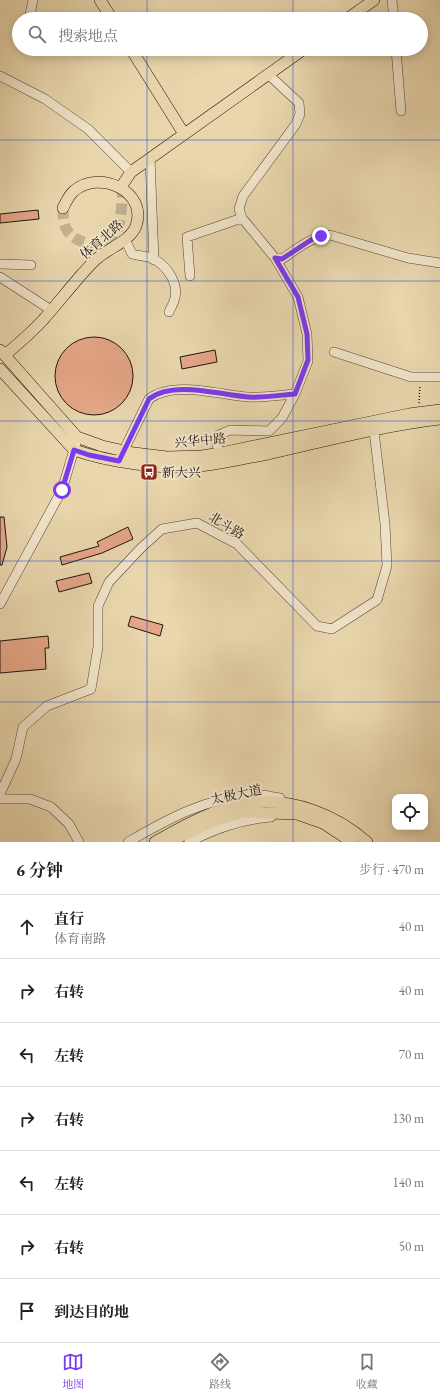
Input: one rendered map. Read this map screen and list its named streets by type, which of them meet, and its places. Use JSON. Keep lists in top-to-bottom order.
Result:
{
  "streets": {
    "main road": ["体育北路", "兴华中路", "太极大道"],
    "street": ["北斗路"]
  },
  "crossings": [
    ["体育北路", "兴华中路"]
  ],
  "places": {
    "bus stop": ["新大兴"]
  },
  "page": {
    "search": "搜索地点",
    "heading": ["6 分钟", "步行 · 470 m"],
    "list": [
      ["直行", "体育南路", "40 m"],
      ["右转", "40 m"],
      ["左转", "70 m"],
      ["右转", "130 m"],
      ["左转", "140 m"],
      ["右转", "50 m"],
      "到达目的地"
    ],
    "nav": ["地图", "路线", "收藏"]
  }
}
